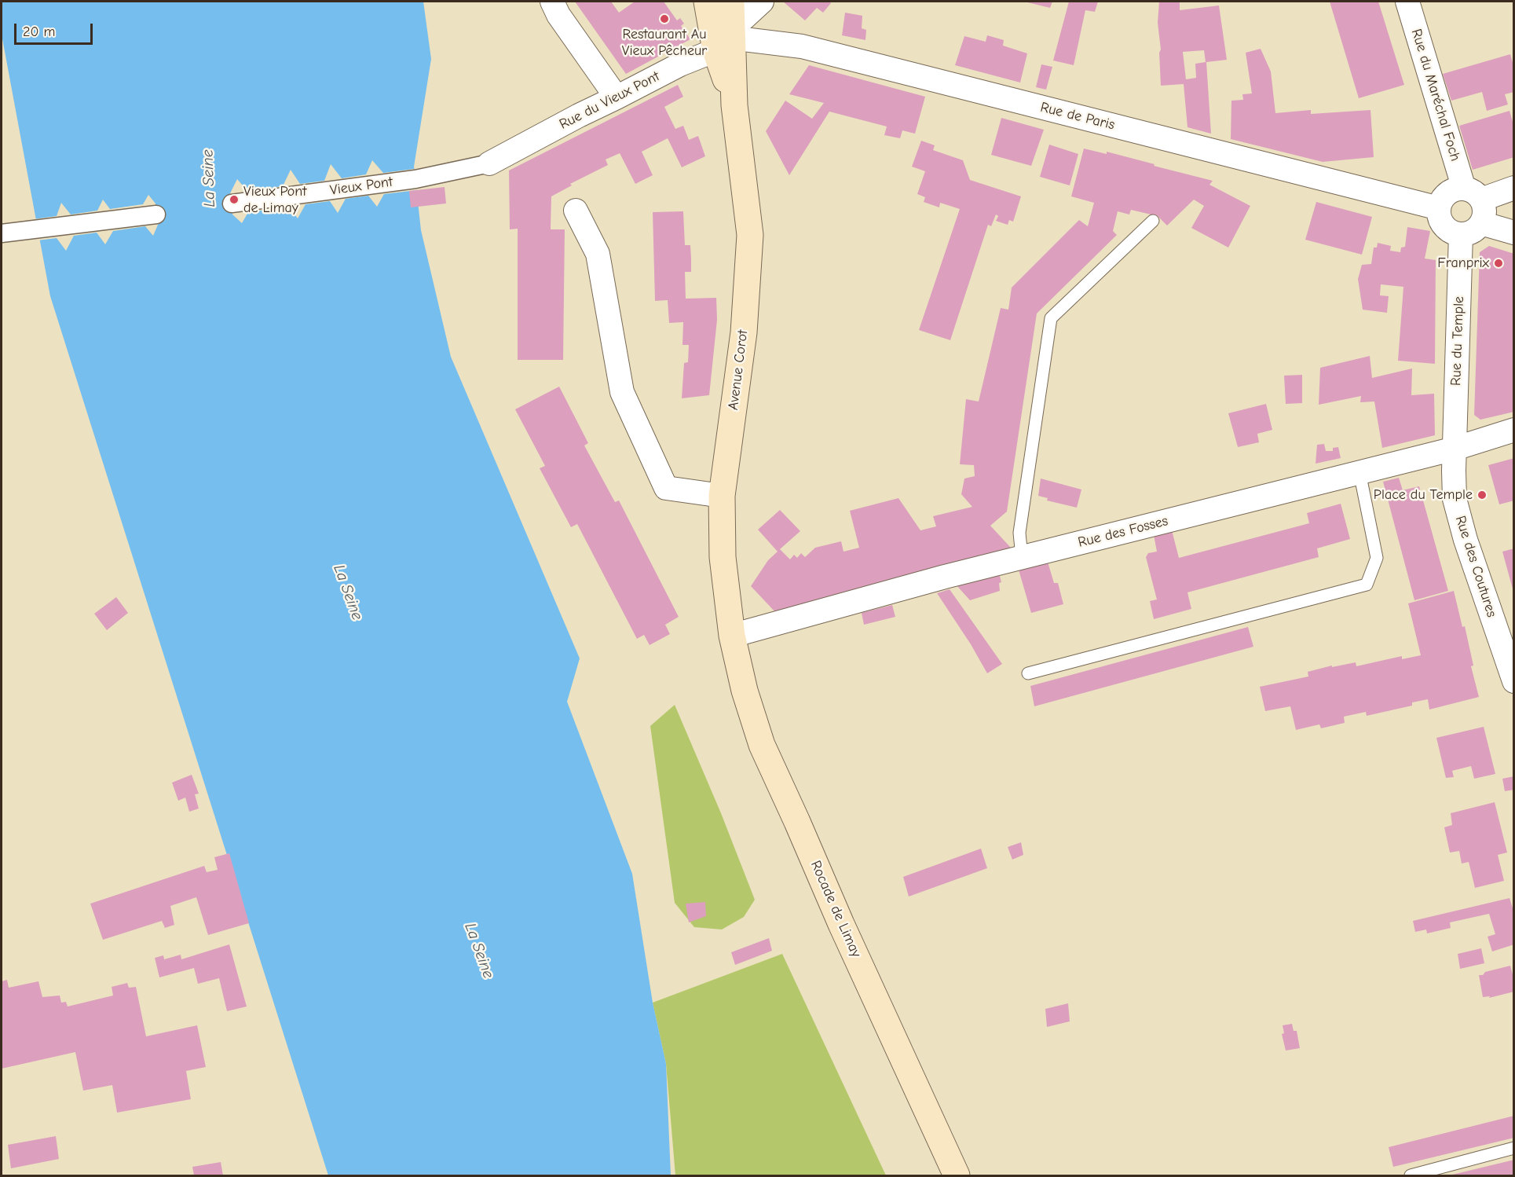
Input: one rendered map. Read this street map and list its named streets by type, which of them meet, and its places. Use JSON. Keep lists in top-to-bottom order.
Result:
{
  "streets": {
    "main road": ["Avenue Corot", "Rocade de Limay"],
    "street": [
      "Rue du Maréchal Foch",
      "Rue du Vieux Pont",
      "Rue de Paris",
      "Vieux Pont",
      "Rue du Temple",
      "Rue des Fosses",
      "Rue des Coutures"
    ]
  },
  "crossings": [
    ["Rue du Maréchal Foch", "Rue de Paris"],
    ["Rue du Maréchal Foch", "Rue du Temple"],
    ["Rue du Vieux Pont", "Rue de Paris"],
    ["Rue du Vieux Pont", "Vieux Pont"],
    ["Rue du Vieux Pont", "Avenue Corot"],
    ["Rue de Paris", "Rue du Temple"],
    ["Rue de Paris", "Avenue Corot"],
    ["Rue du Temple", "Rue des Fosses"],
    ["Rue du Temple", "Rue des Coutures"],
    ["Avenue Corot", "Rue des Fosses"],
    ["Avenue Corot", "Rocade de Limay"],
    ["Rue des Fosses", "Rue des Coutures"],
    ["Rue des Fosses", "Rocade de Limay"]
  ],
  "water": ["La Seine"],
  "places": [
    "Restaurant Au Vieux Pêcheur",
    "Vieux Pont de Limay",
    "Franprix",
    "Place du Temple"
  ],
  "scale_bar": "20 m"
}
